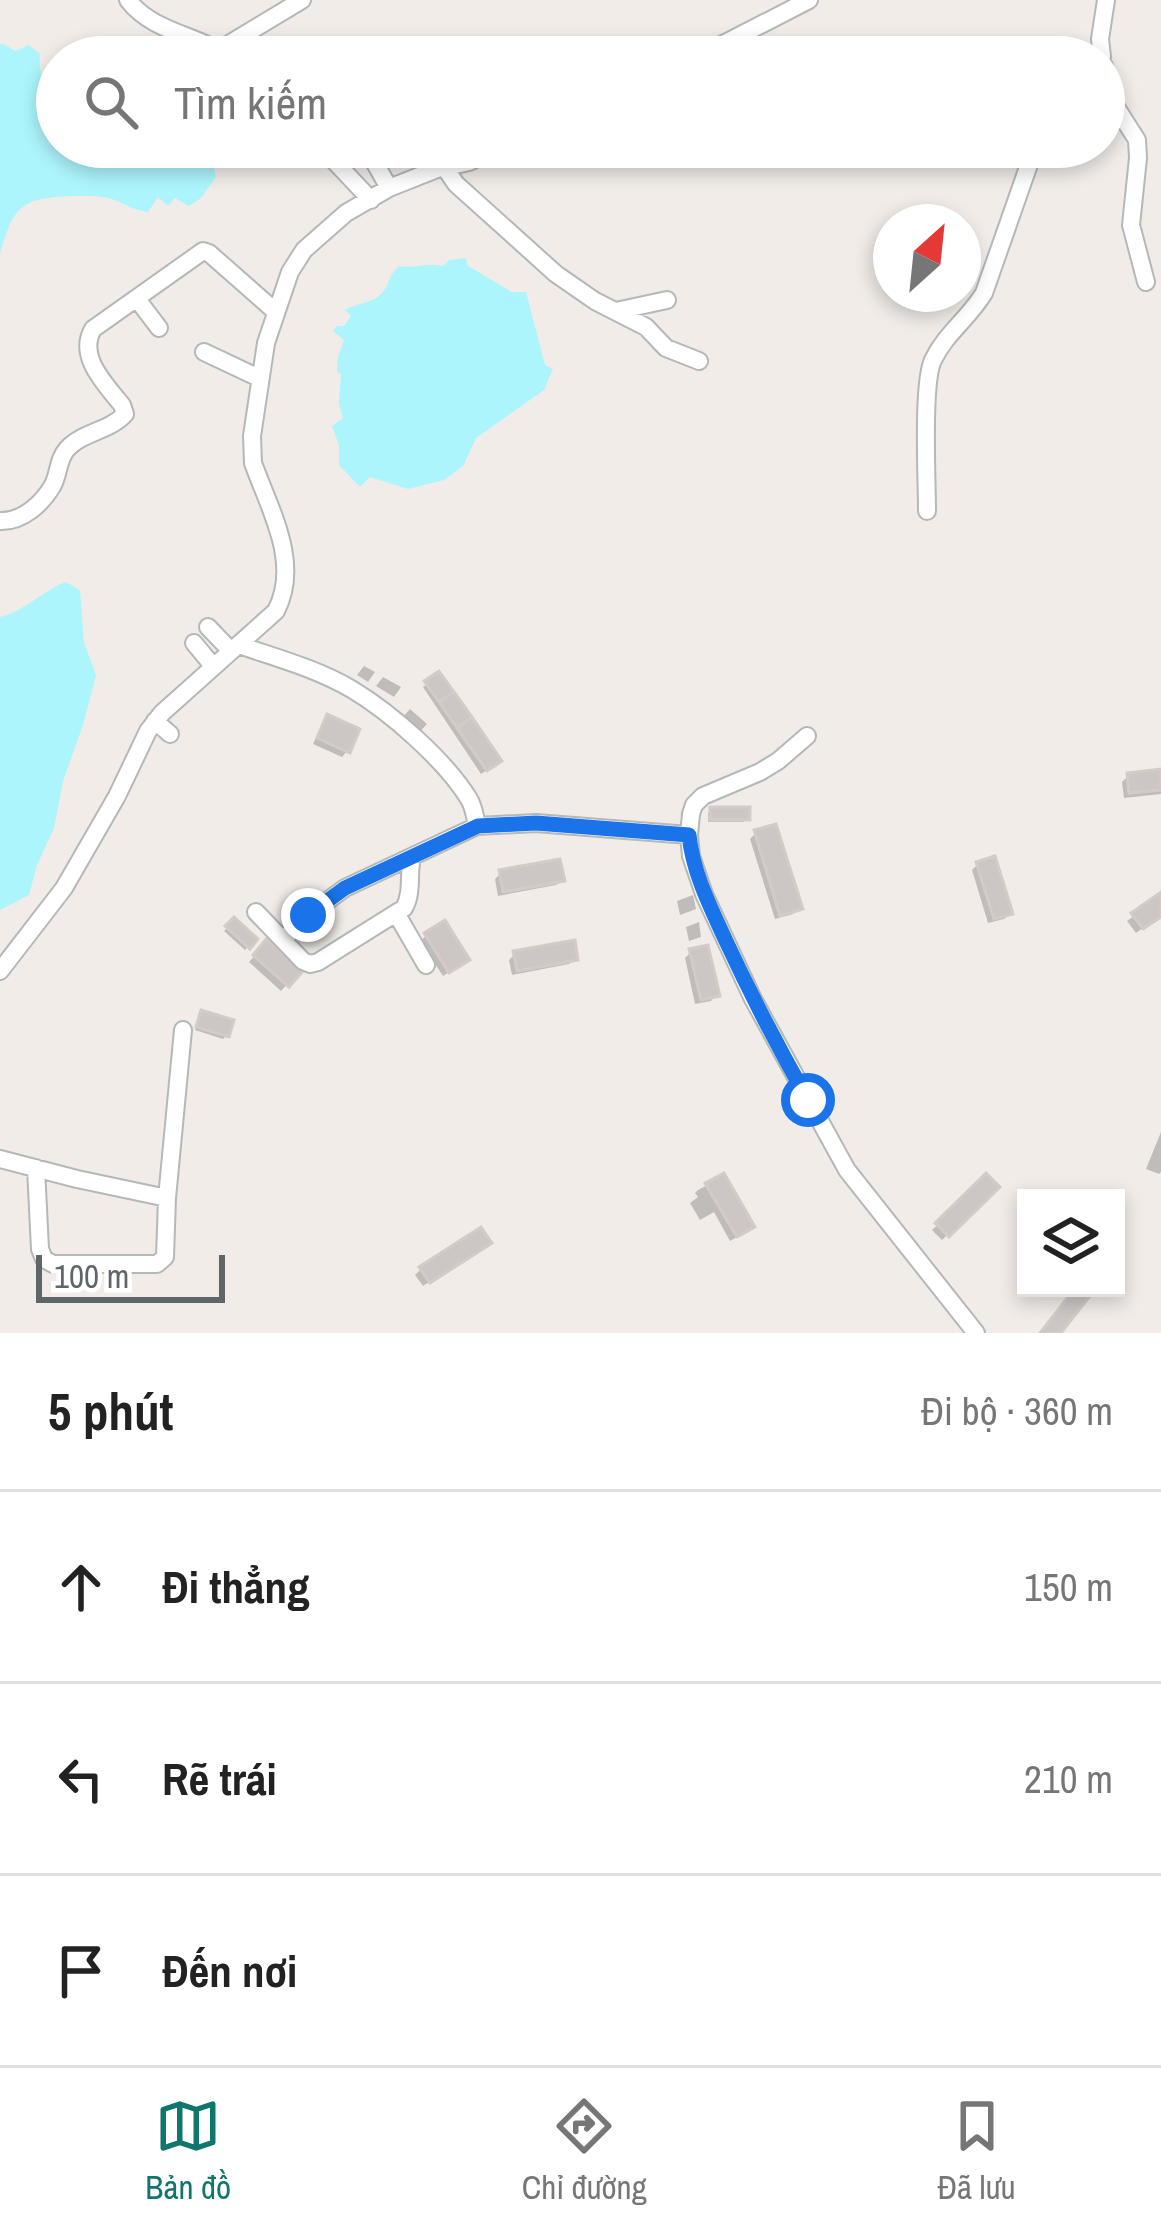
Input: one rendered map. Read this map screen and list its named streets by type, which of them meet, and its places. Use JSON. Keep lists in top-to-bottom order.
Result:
{
  "scale_bar": "100 m",
  "north": "top right",
  "page": {
    "search": "Tìm kiếm",
    "scale": "100 m",
    "heading": ["5 phút", "Đi bộ · 360 m"],
    "list": [
      ["Đi thẳng", "150 m"],
      ["Rẽ trái", "210 m"],
      "Đến nơi"
    ],
    "nav": ["Bản đồ", "Chỉ đường", "Đã lưu"]
  }
}
